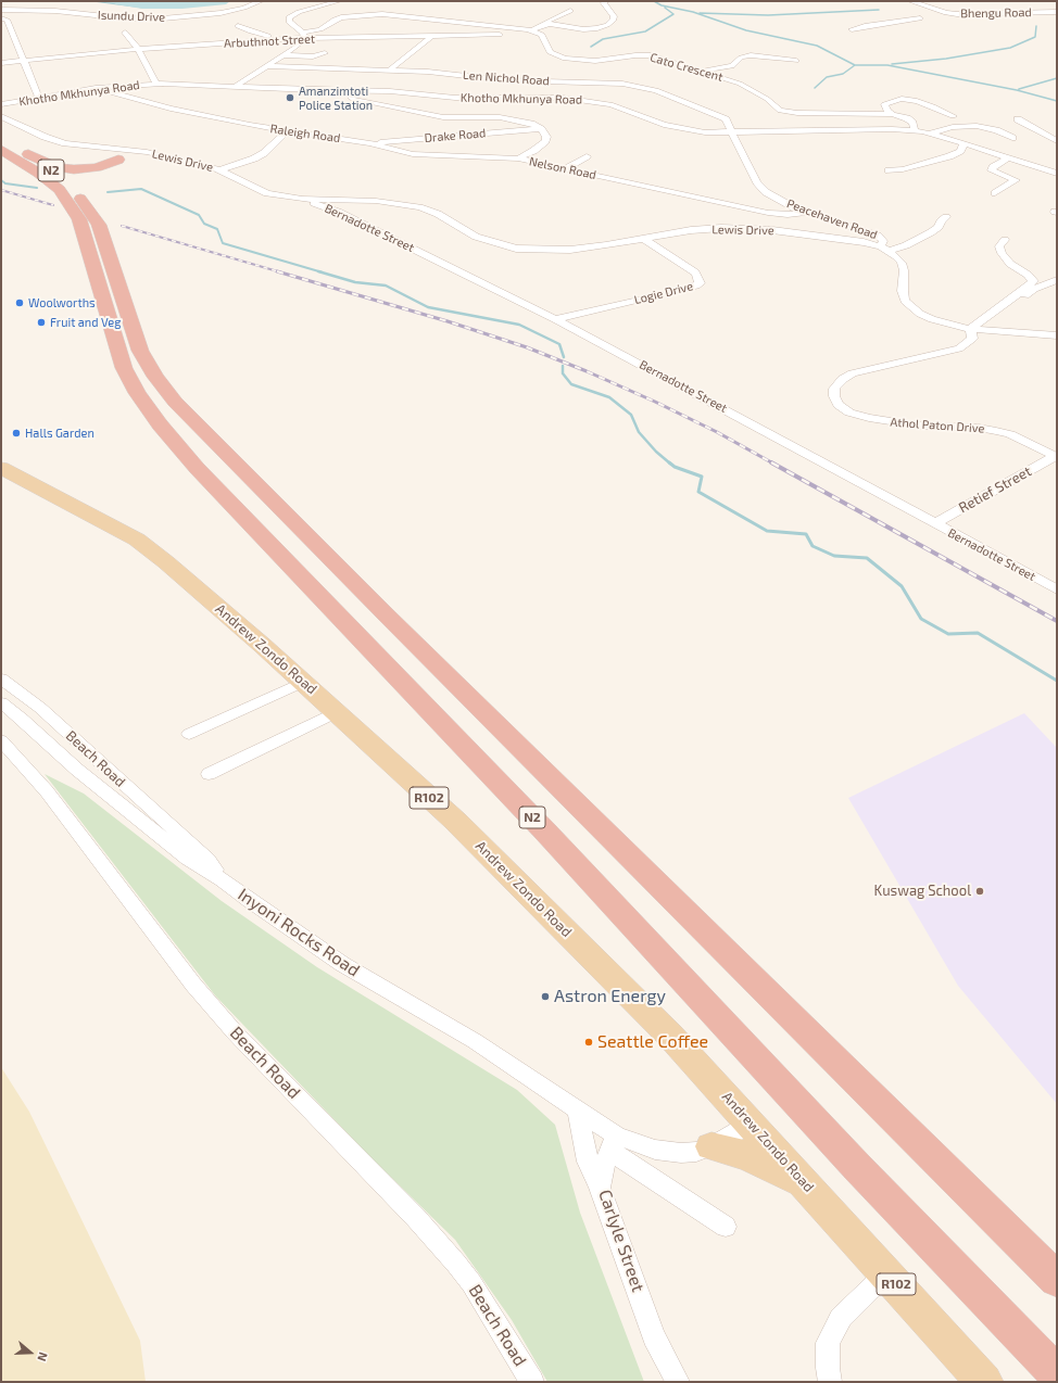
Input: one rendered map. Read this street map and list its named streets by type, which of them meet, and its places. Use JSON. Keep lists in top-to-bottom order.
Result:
{
  "streets": {
    "highway": ["N2"],
    "main road": ["Andrew Zondo Road", "R102"],
    "street": [
      "Bhengu Road",
      "Isundu Drive",
      "Arbuthnot Street",
      "Cato Crescent",
      "Len Nichol Road",
      "Khotho Mkhunya Road",
      "Raleigh Road",
      "Drake Road",
      "Lewis Drive",
      "Nelson Road",
      "Peacehaven Road",
      "Bernadotte Street",
      "Logie Drive",
      "Athol Paton Drive",
      "Retief Street",
      "Beach Road",
      "Inyoni Rocks Road",
      "Carlyle Street"
    ]
  },
  "crossings": [
    ["Arbuthnot Street", "Cato Crescent"],
    ["Cato Crescent", "Khotho Mkhunya Road"],
    ["Len Nichol Road", "Khotho Mkhunya Road"],
    ["Len Nichol Road", "Peacehaven Road"],
    ["Khotho Mkhunya Road", "Raleigh Road"],
    ["Khotho Mkhunya Road", "Peacehaven Road"],
    ["Raleigh Road", "Drake Road"],
    ["Raleigh Road", "Nelson Road"],
    ["Drake Road", "Nelson Road"],
    ["Lewis Drive", "Peacehaven Road"],
    ["Lewis Drive", "Bernadotte Street"],
    ["Lewis Drive", "Logie Drive"],
    ["Nelson Road", "Peacehaven Road"],
    ["Bernadotte Street", "Logie Drive"],
    ["Bernadotte Street", "Retief Street"],
    ["Athol Paton Drive", "Retief Street"],
    ["Beach Road", "Inyoni Rocks Road"],
    ["Inyoni Rocks Road", "Carlyle Street"]
  ],
  "places": [
    "Amanzimtoti Police Station",
    "Woolworths",
    "Fruit and Veg",
    "Halls Garden",
    "Kuswag School",
    "Astron Energy",
    "Seattle Coffee"
  ],
  "north": "right"
}
